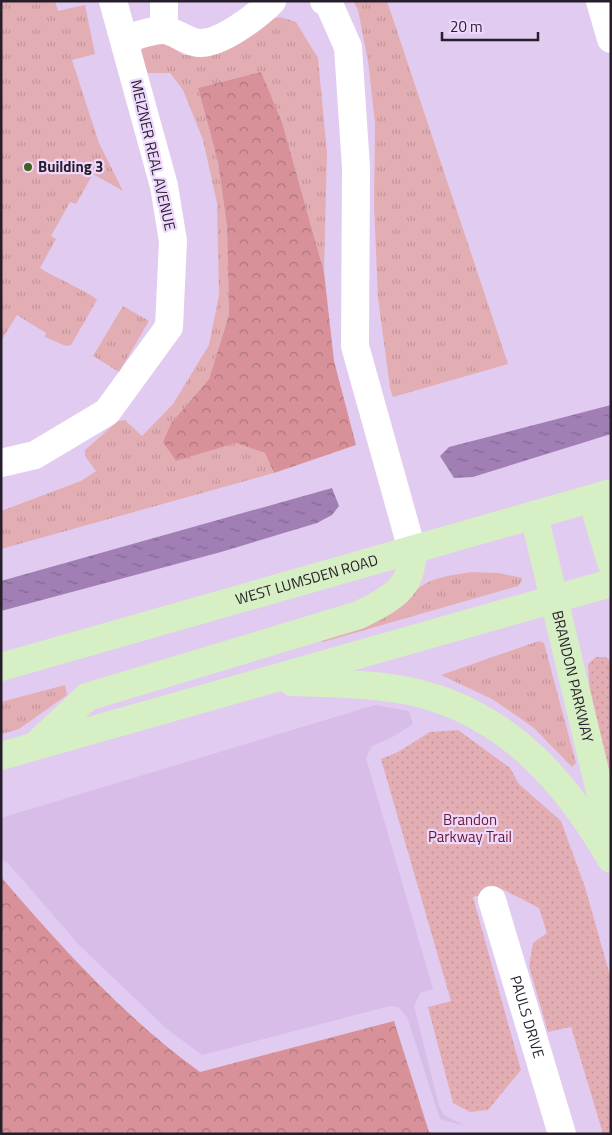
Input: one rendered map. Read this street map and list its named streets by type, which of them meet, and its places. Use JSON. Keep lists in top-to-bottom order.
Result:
{
  "streets": {
    "main road": ["WEST LUMSDEN ROAD", "BRANDON PARKWAY"],
    "street": ["MEIZNER REAL AVENUE", "PAULS DRIVE"]
  },
  "crossings": [
    ["WEST LUMSDEN ROAD", "BRANDON PARKWAY"]
  ],
  "parks": ["Brandon Parkway Trail"],
  "places": ["Building 3"],
  "scale_bar": "20 m"
}
